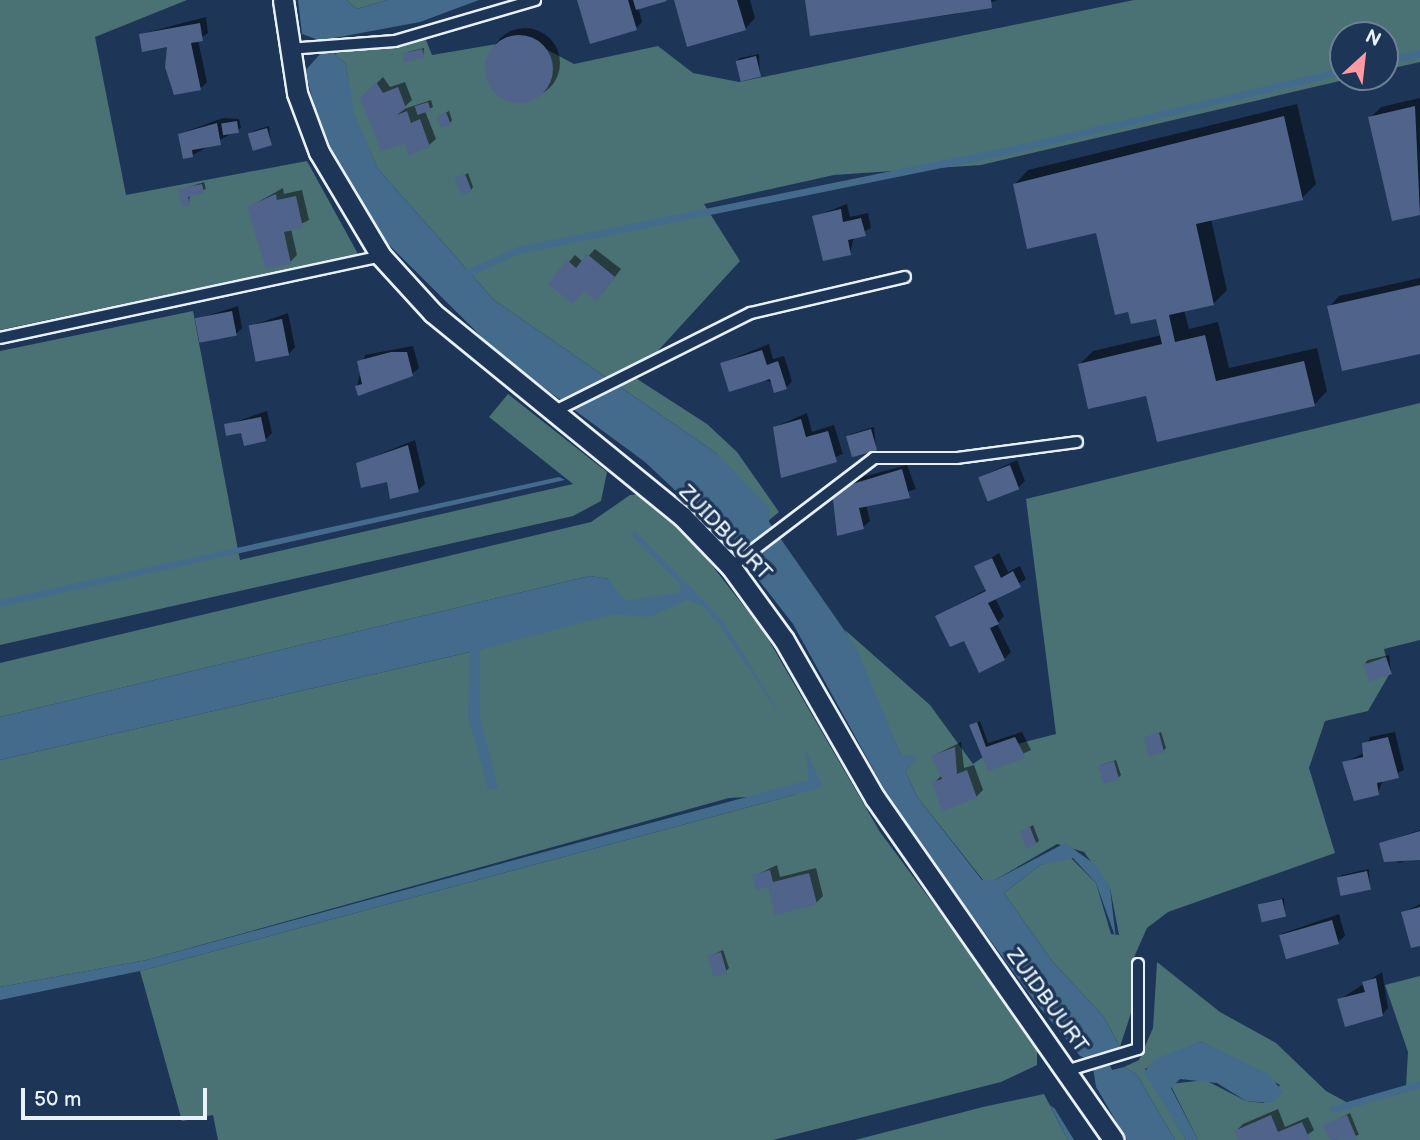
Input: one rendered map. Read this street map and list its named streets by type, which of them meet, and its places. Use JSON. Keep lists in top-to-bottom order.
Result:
{
  "streets": {
    "street": ["ZUIDBUURT"]
  },
  "scale_bar": "50 m",
  "north": "top right"
}
